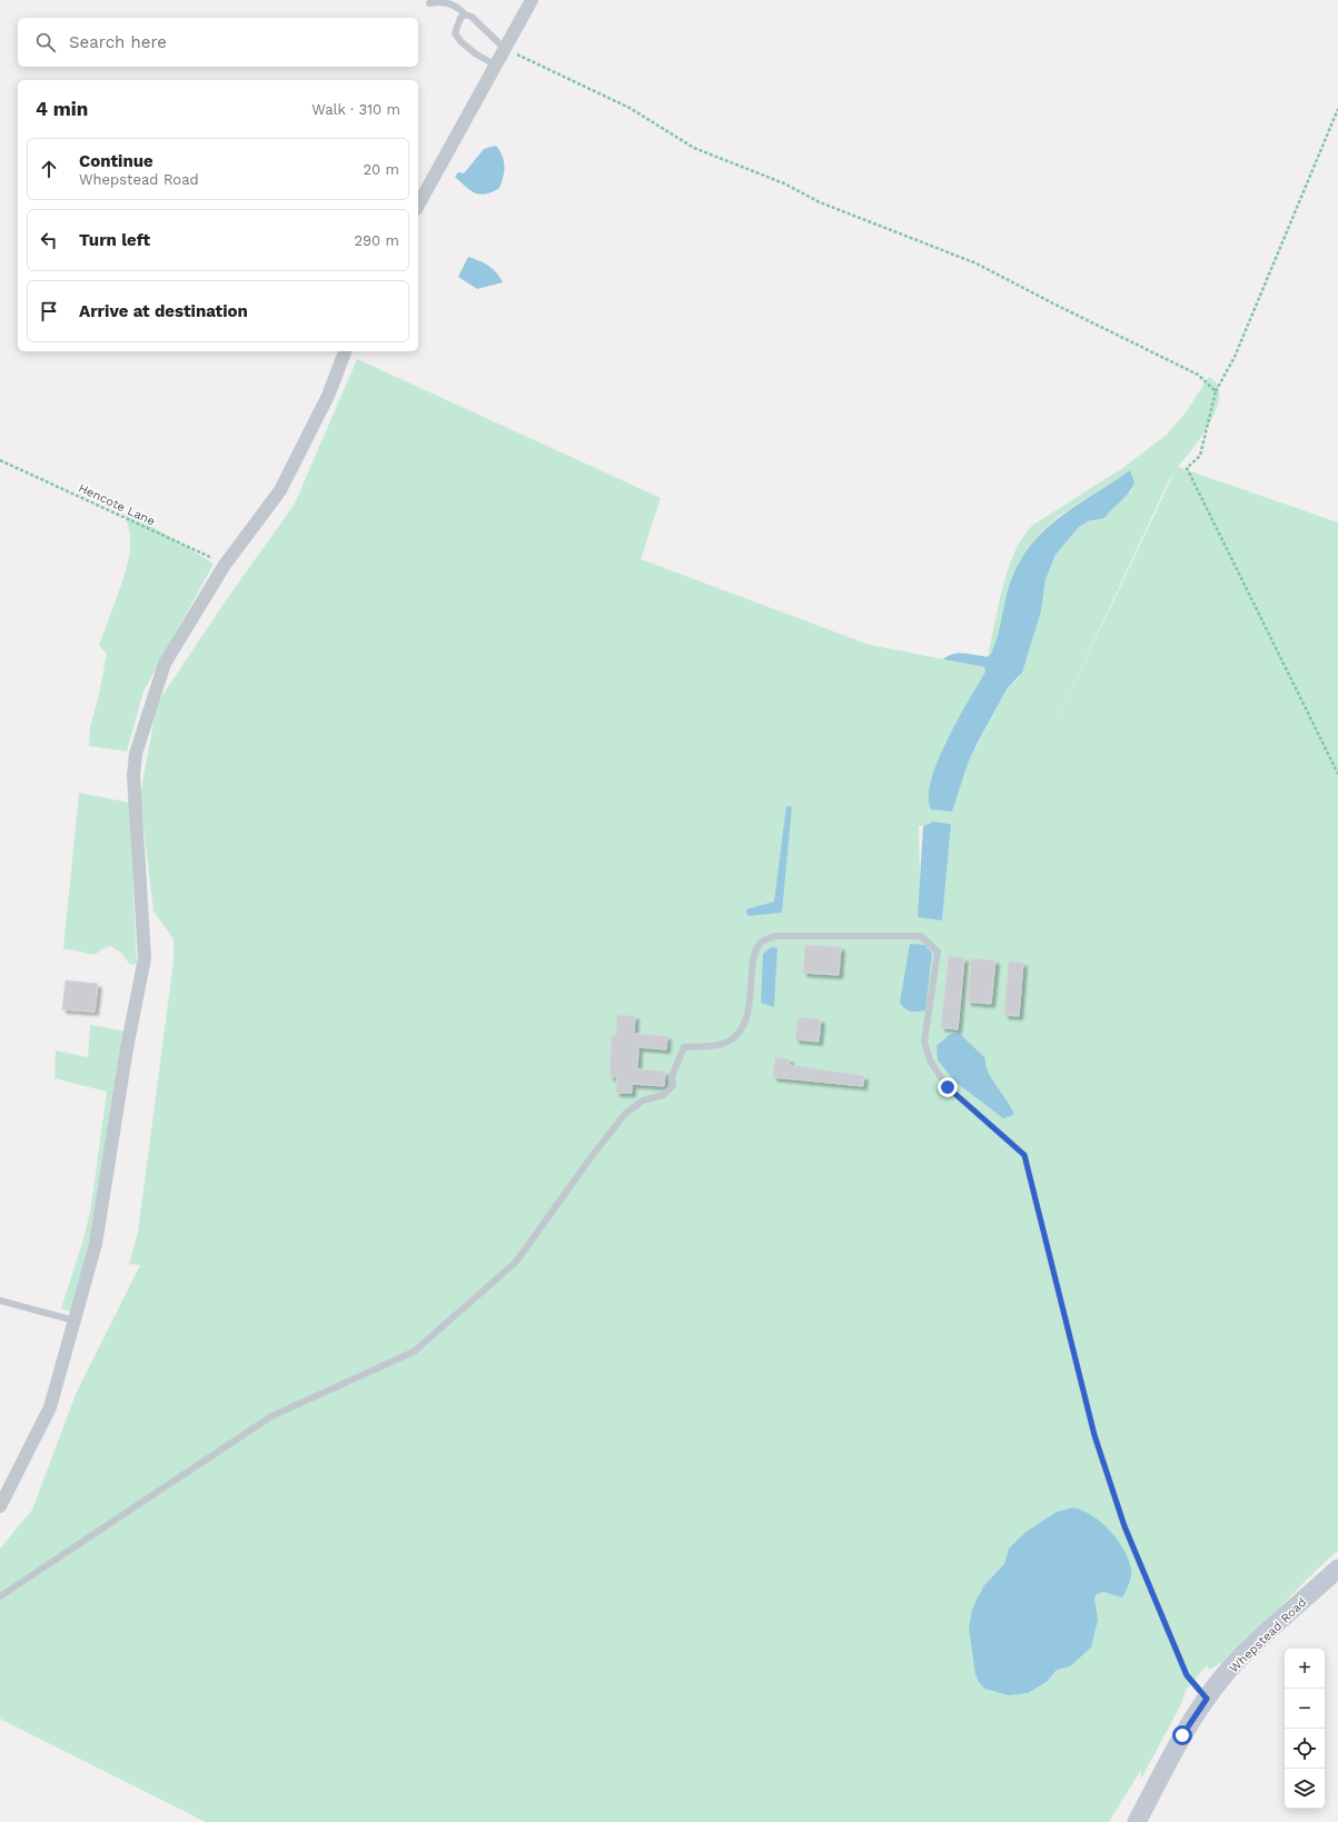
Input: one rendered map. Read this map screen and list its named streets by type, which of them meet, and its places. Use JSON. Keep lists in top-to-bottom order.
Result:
{
  "streets": {
    "main road": ["Whepstead Road"],
    "path": ["Hencote Lane"]
  },
  "page": {
    "search": "Search here",
    "heading": ["4 min", "Walk · 310 m"],
    "list": [
      ["Continue", "Whepstead Road", "20 m"],
      ["Turn left", "290 m"],
      "Arrive at destination"
    ],
    "map_buttons": ["+", "−"]
  }
}
